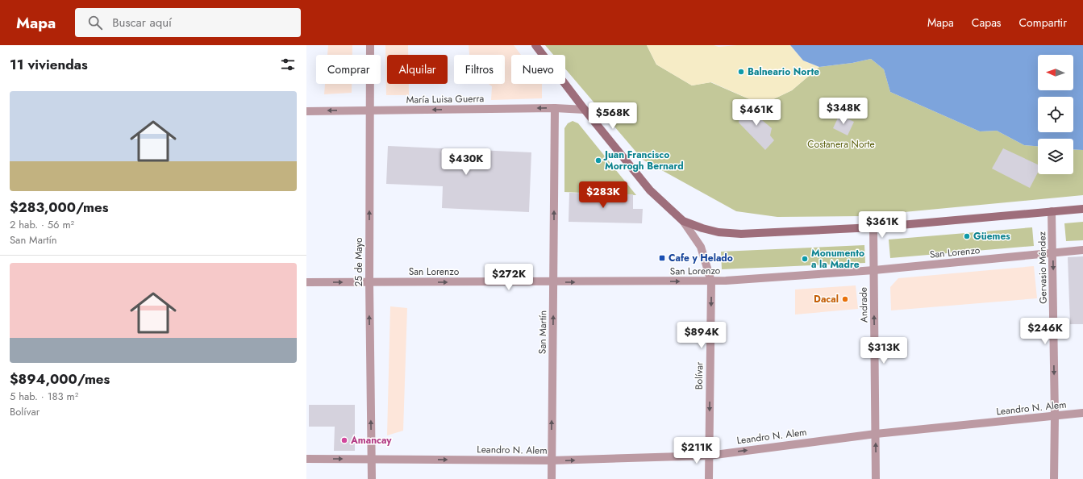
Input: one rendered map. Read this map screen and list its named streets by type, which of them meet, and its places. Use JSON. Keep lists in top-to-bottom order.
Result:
{
  "streets": {
    "street": [
      "María Luisa Guerra",
      "San Lorenzo",
      "25 de Mayo",
      "Gervasio Méndez",
      "Andrade",
      "San Martín",
      "Bolívar",
      "Leandro N. Alem"
    ]
  },
  "crossings": [
    ["María Luisa Guerra", "25 de Mayo"],
    ["María Luisa Guerra", "San Martín"],
    ["San Lorenzo", "25 de Mayo"],
    ["San Lorenzo", "Gervasio Méndez"],
    ["San Lorenzo", "Andrade"],
    ["San Lorenzo", "San Martín"],
    ["San Lorenzo", "Bolívar"],
    ["25 de Mayo", "Leandro N. Alem"],
    ["Gervasio Méndez", "Leandro N. Alem"],
    ["Andrade", "Leandro N. Alem"],
    ["San Martín", "Leandro N. Alem"],
    ["Bolívar", "Leandro N. Alem"]
  ],
  "one_way": [
    "María Luisa Guerra",
    "San Lorenzo",
    "25 de Mayo",
    "Gervasio Méndez",
    "Andrade",
    "San Martín",
    "Bolívar",
    "Leandro N. Alem"
  ],
  "parks": ["Costanera Norte"],
  "places": {
    "other": [
      "Balneario Norte",
      "Juan Francisco Morrogh Bernard",
      "Güemes",
      "Monumento a la Madre",
      "Dacal",
      "Amancay"
    ],
    "transit": ["Cafe y Helado"]
  },
  "north": "left",
  "page": {
    "header": "Mapa",
    "search": "Buscar aquí",
    "nav": ["Mapa", "Capas", "Compartir"],
    "heading": "11 viviendas",
    "chip": [
      "Comprar",
      "Alquilar",
      "Filtros",
      "Nuevo"
    ],
    "list": [
      {
        "name": "$283,000/mes",
        "note": "2 hab. · 56 m² · San Martín"
      },
      {
        "name": "$894,000/mes",
        "note": "5 hab. · 183 m² · Bolívar"
      }
    ],
    "price": [
      "$348K",
      "$461K",
      "$568K",
      "$430K",
      "$283K",
      "$361K",
      "$272K",
      "$246K",
      "$894K",
      "$313K",
      "$211K"
    ]
  }
}
